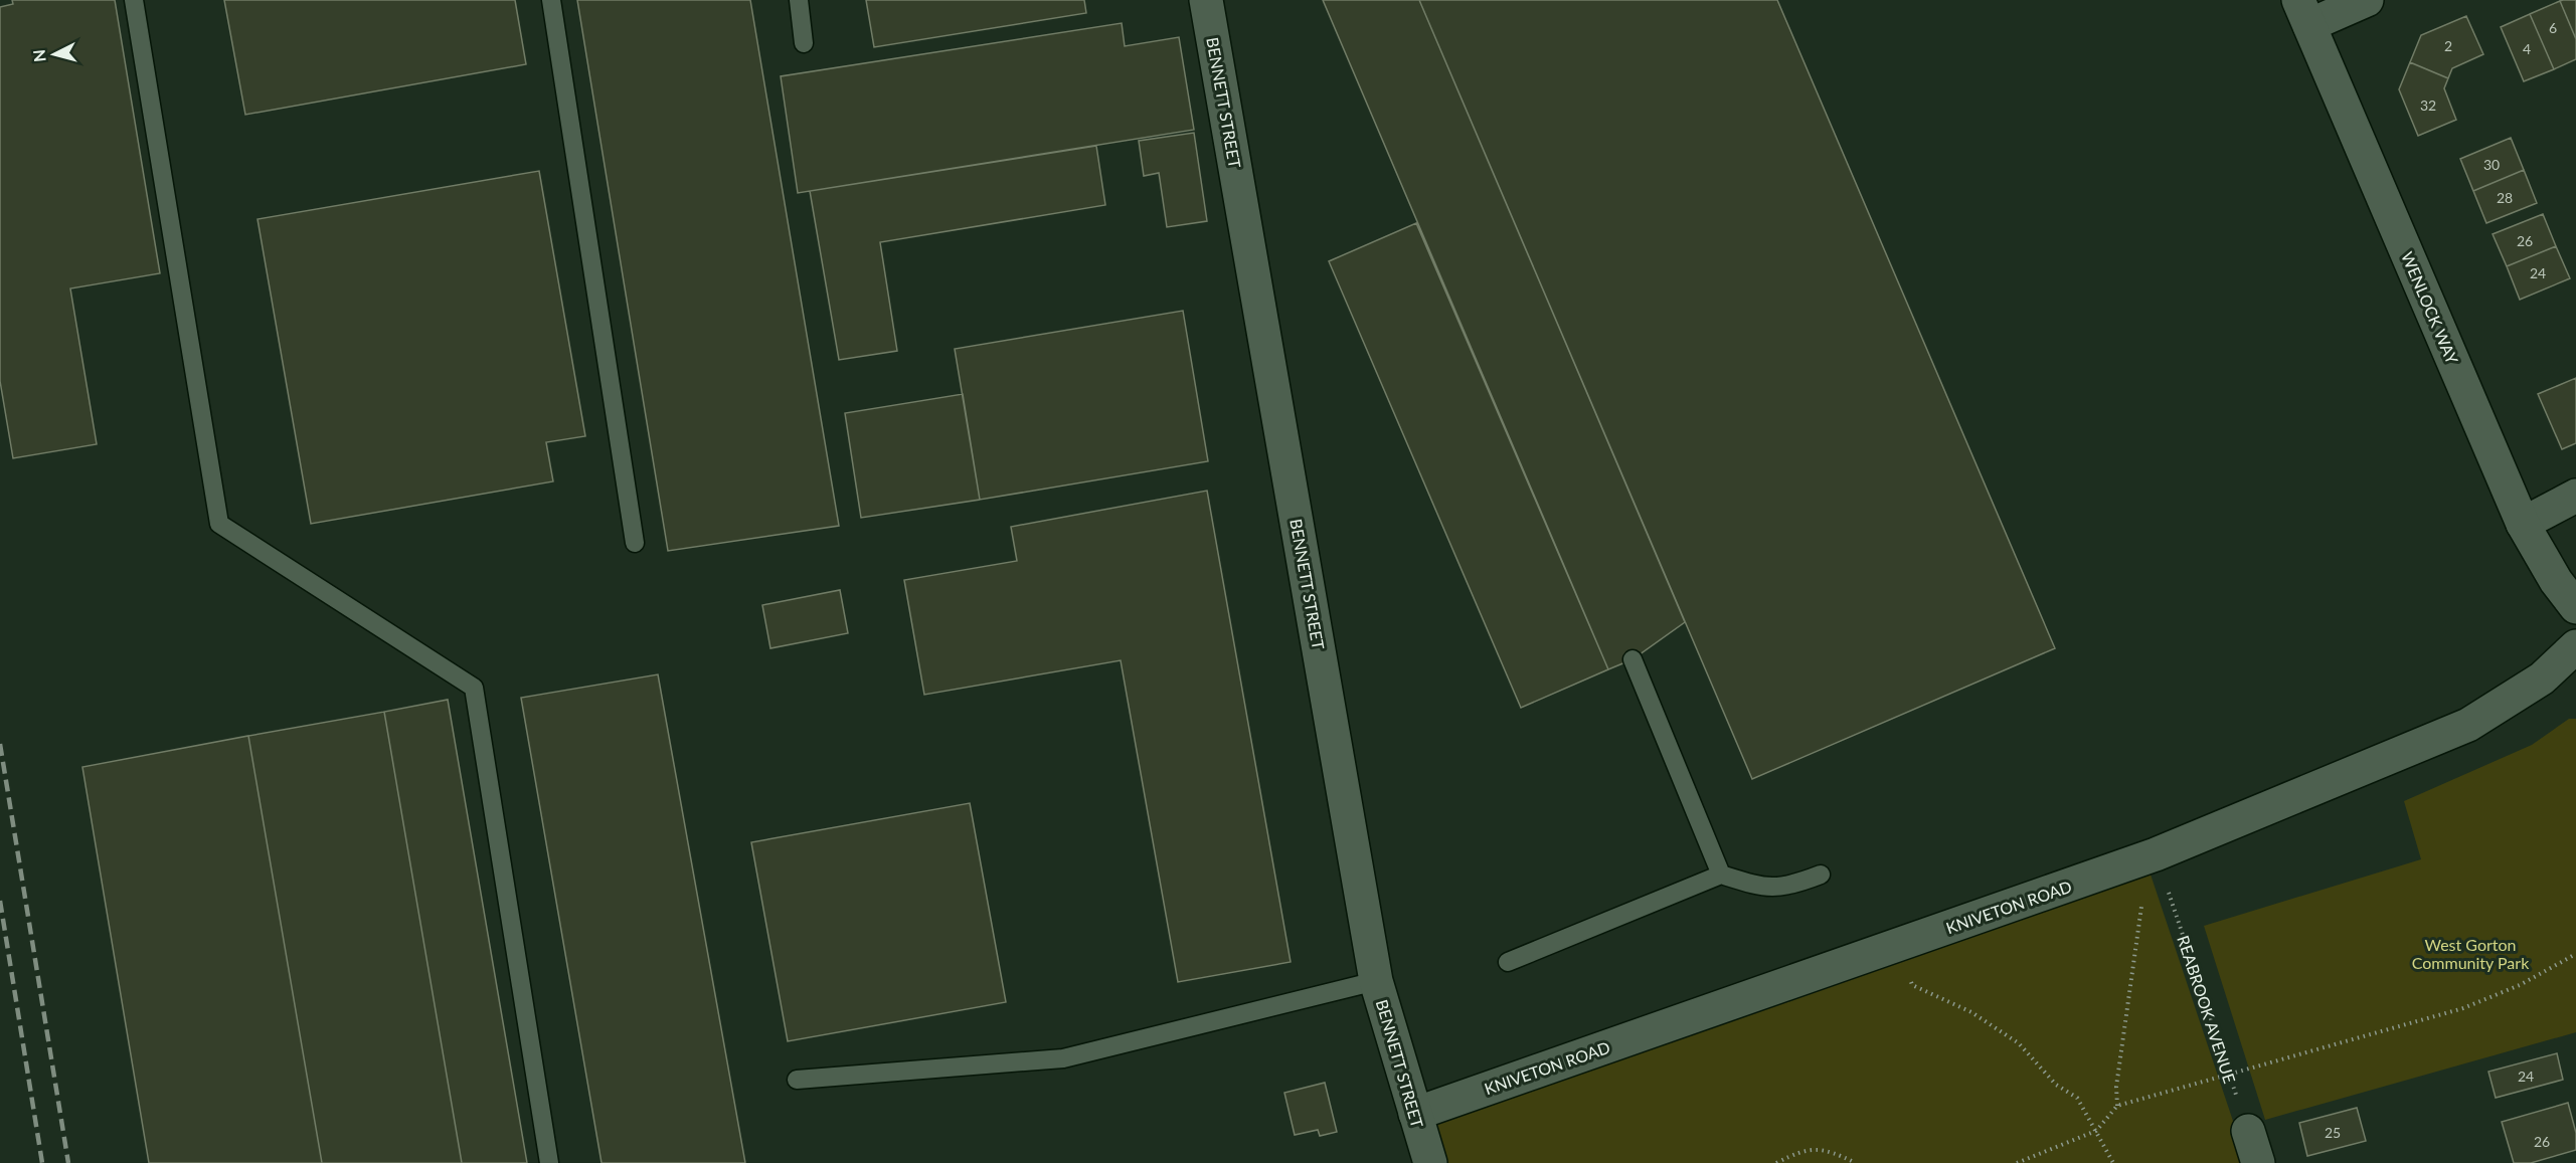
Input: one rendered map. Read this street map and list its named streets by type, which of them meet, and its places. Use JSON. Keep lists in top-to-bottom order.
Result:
{
  "streets": {
    "street": ["BENNETT STREET", "WENLOCK WAY", "KNIVETON ROAD"],
    "path": ["REABROOK AVENUE"]
  },
  "crossings": [
    ["BENNETT STREET", "KNIVETON ROAD"],
    ["KNIVETON ROAD", "REABROOK AVENUE"]
  ],
  "parks": ["West Gorton Community Park"],
  "house_numbers": [
    "6",
    "2",
    "4",
    "32",
    "30",
    "28",
    "26",
    "24",
    "24",
    "25",
    "26"
  ],
  "north": "left"
}
